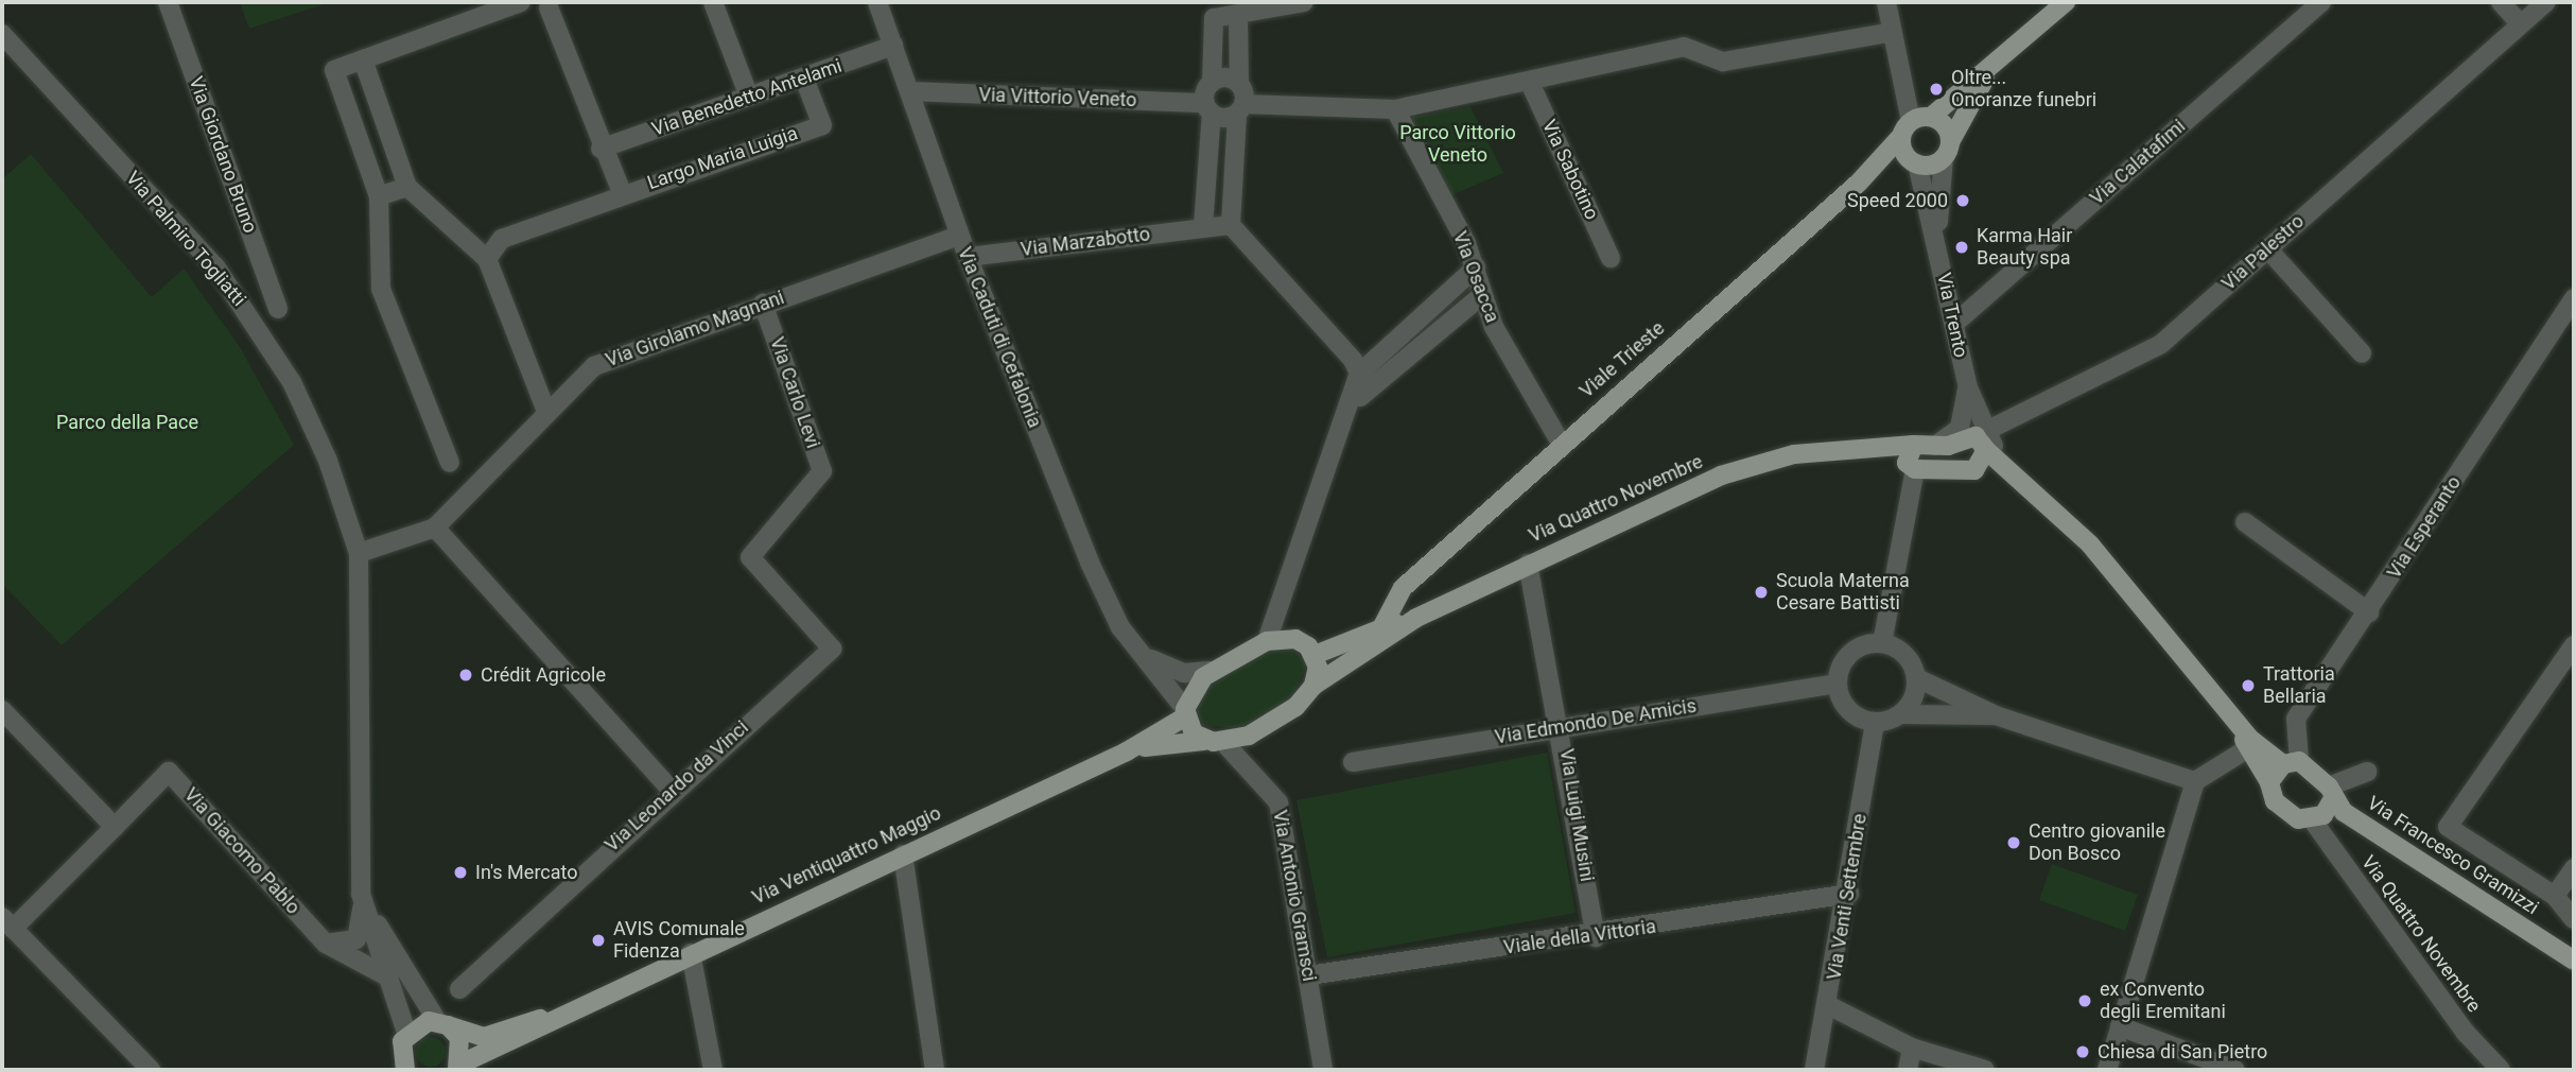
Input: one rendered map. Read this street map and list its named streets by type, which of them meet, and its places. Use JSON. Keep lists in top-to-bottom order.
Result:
{
  "streets": {
    "main road": [
      "Viale Trieste",
      "Via Quattro Novembre",
      "Via Ventiquattro Maggio",
      "Via Francesco Gramizzi"
    ],
    "street": [
      "Via Benedetto Antelami",
      "Via Vittorio Veneto",
      "Via Giordano Bruno",
      "Largo Maria Luigia",
      "Via Calatafimi",
      "Via Sabotino",
      "Via Palmiro Togliatti",
      "Via Marzabotto",
      "Via Palestro",
      "Via Osacca",
      "Via Trento",
      "Via Girolamo Magnani",
      "Via Caduti di Cefalonia",
      "Via Carlo Levi",
      "Via Esperanto",
      "Via Edmondo De Amicis",
      "Via Leonardo da Vinci",
      "Via Luigi Musini",
      "Via Giacomo Pablo",
      "Via Antonio Gramsci",
      "Via Venti Settembre",
      "Viale della Vittoria"
    ]
  },
  "crossings": [
    ["Via Benedetto Antelami", "Largo Maria Luigia"],
    ["Via Benedetto Antelami", "Via Caduti di Cefalonia"],
    ["Via Vittorio Veneto", "Via Caduti di Cefalonia"],
    ["Via Calatafimi", "Via Trento"],
    ["Via Palmiro Togliatti", "Via Girolamo Magnani"],
    ["Via Palmiro Togliatti", "Via Giacomo Pablo"],
    ["Via Marzabotto", "Via Caduti di Cefalonia"],
    ["Via Palestro", "Via Trento"],
    ["Via Palestro", "Via Quattro Novembre"],
    ["Via Osacca", "Viale Trieste"],
    ["Via Trento", "Viale Trieste"],
    ["Via Trento", "Via Quattro Novembre"],
    ["Via Girolamo Magnani", "Via Caduti di Cefalonia"],
    ["Via Girolamo Magnani", "Via Carlo Levi"],
    ["Via Caduti di Cefalonia", "Via Ventiquattro Maggio"],
    ["Viale Trieste", "Via Quattro Novembre"],
    ["Via Carlo Levi", "Via Leonardo da Vinci"],
    ["Via Quattro Novembre", "Via Esperanto"],
    ["Via Quattro Novembre", "Via Luigi Musini"],
    ["Via Quattro Novembre", "Via Ventiquattro Maggio"],
    ["Via Quattro Novembre", "Via Francesco Gramizzi"],
    ["Via Edmondo De Amicis", "Via Luigi Musini"],
    ["Via Edmondo De Amicis", "Via Venti Settembre"],
    ["Via Luigi Musini", "Viale della Vittoria"],
    ["Via Ventiquattro Maggio", "Via Antonio Gramsci"],
    ["Via Antonio Gramsci", "Viale della Vittoria"],
    ["Via Venti Settembre", "Viale della Vittoria"]
  ],
  "parks": ["Parco Vittorio Veneto", "Parco della Pace"],
  "places": [
    "Oltre... Onoranze funebri",
    "Speed 2000",
    "Karma Hair Beauty spa",
    "Scuola Materna Cesare Battisti",
    "Crédit Agricole",
    "Trattoria Bellaria",
    "Centro giovanile Don Bosco",
    "In's Mercato",
    "AVIS Comunale Fidenza",
    "ex Convento degli Eremitani",
    "Chiesa di San Pietro"
  ]
}
